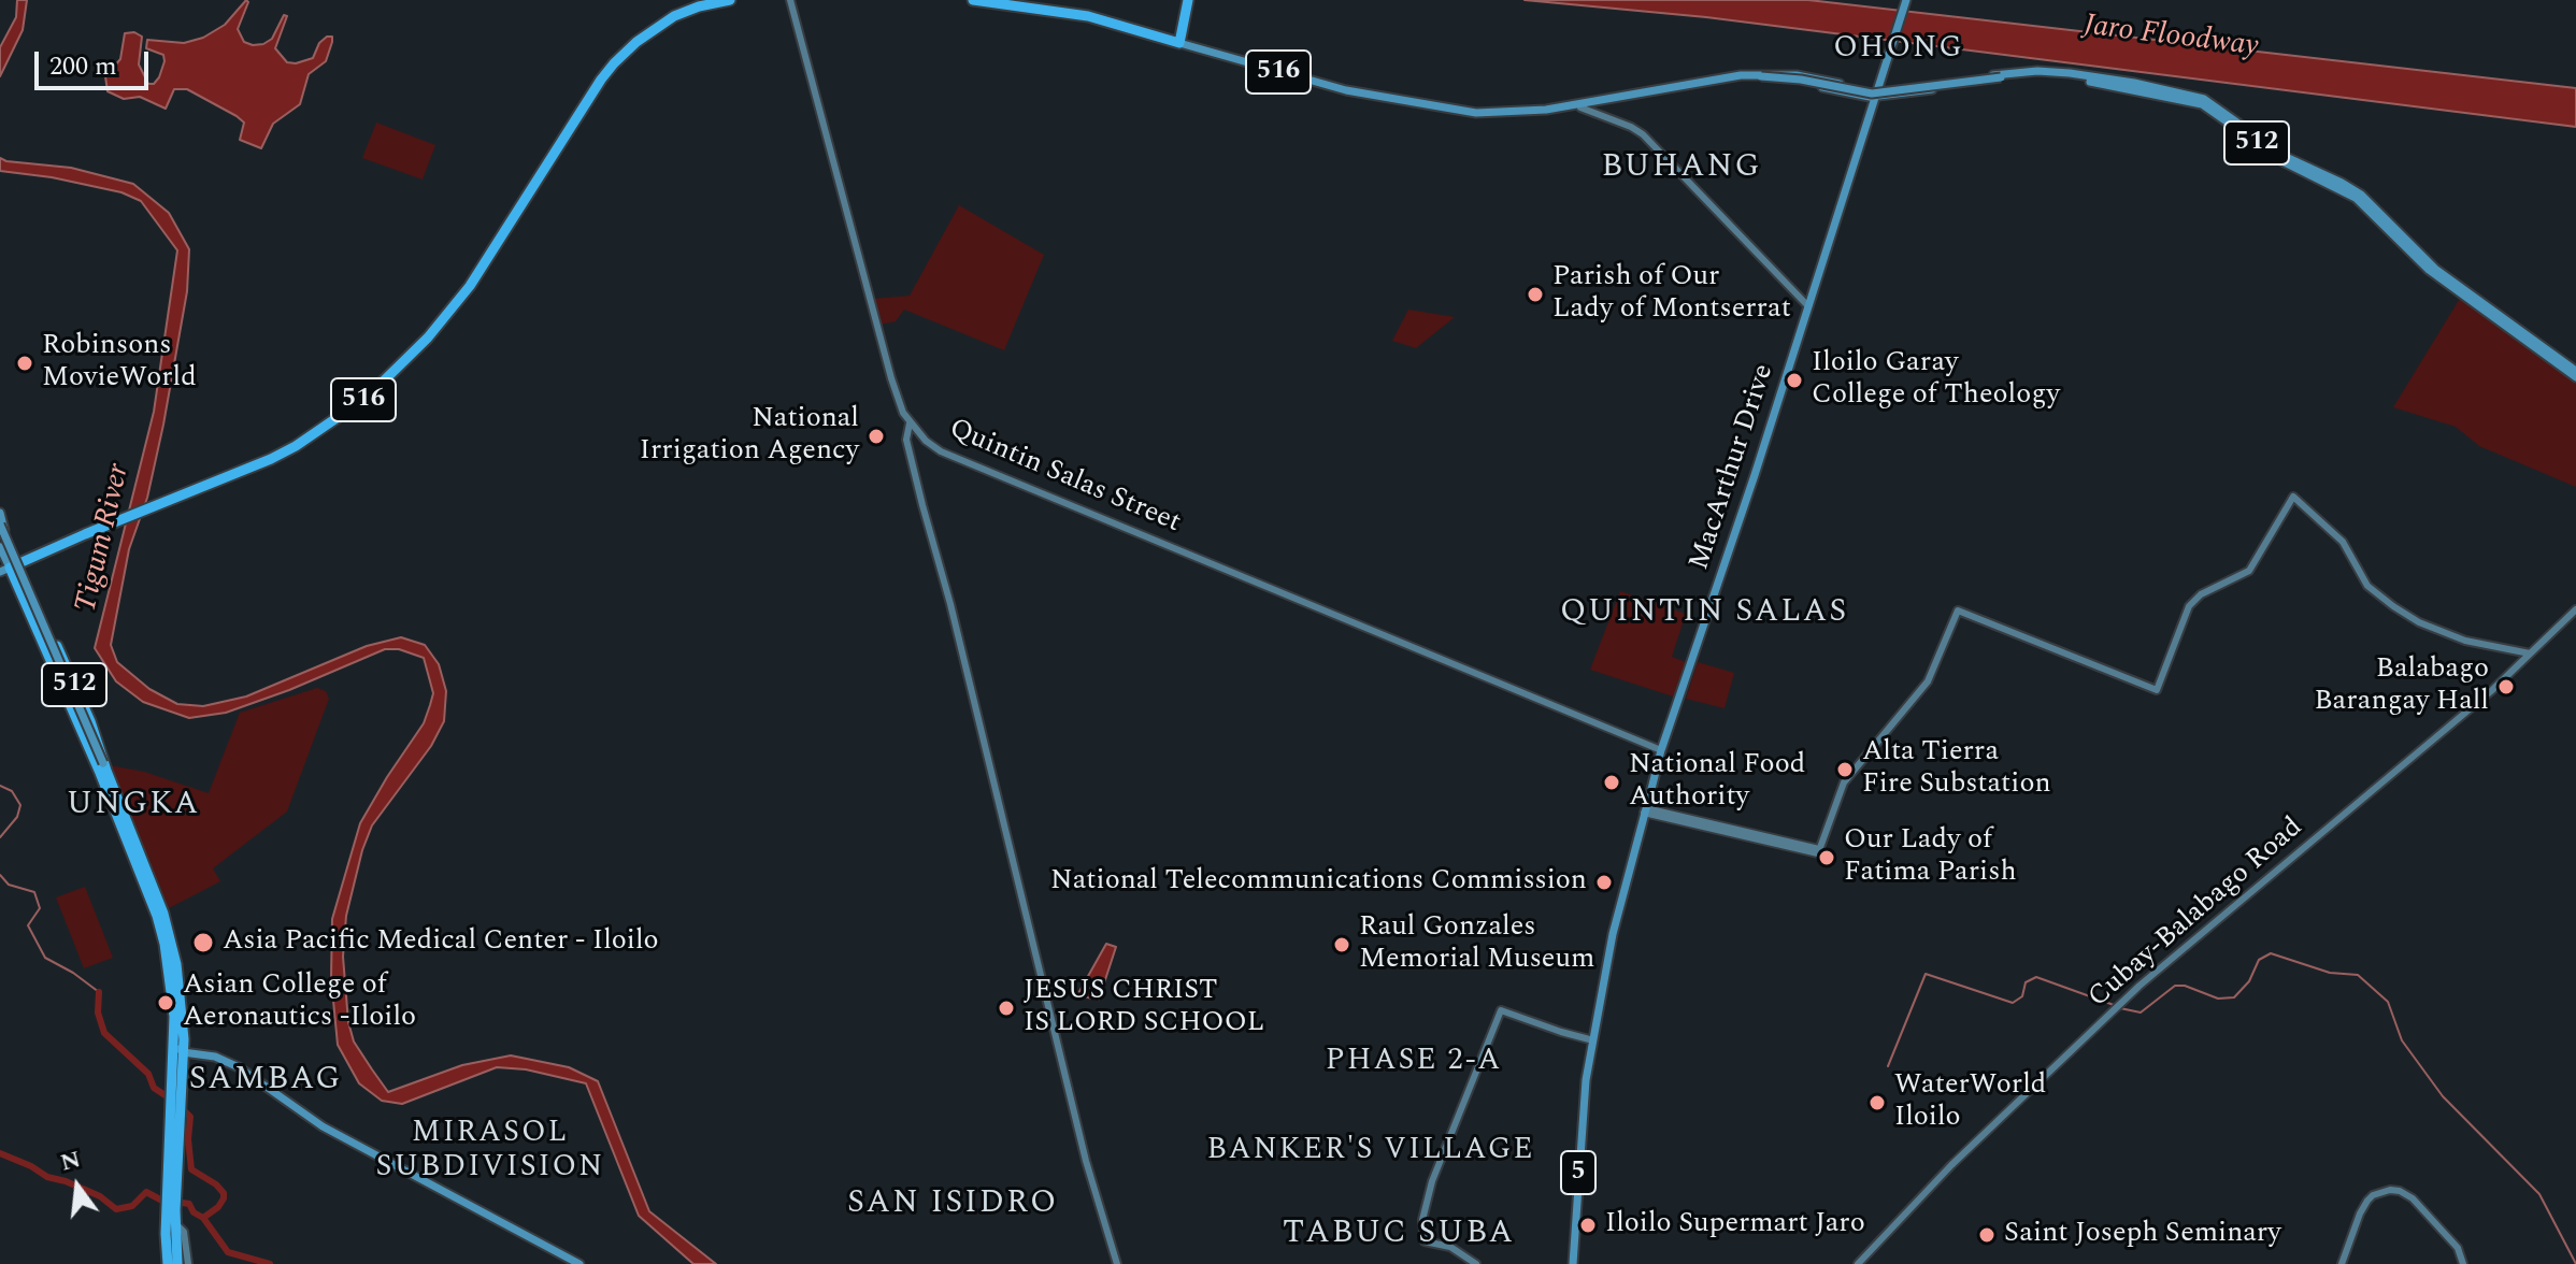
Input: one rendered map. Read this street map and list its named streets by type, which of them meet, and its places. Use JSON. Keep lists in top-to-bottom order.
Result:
{
  "streets": {
    "highway": ["516", "512"],
    "main road": ["MacArthur Drive", "5"],
    "street": ["Quintin Salas Street", "Cubay-Balabago Road"]
  },
  "crossings": [
    ["516", "512"],
    ["516", "MacArthur Drive"],
    ["512", "MacArthur Drive"],
    ["MacArthur Drive", "Quintin Salas Street"]
  ],
  "districts": [
    "OHONG",
    "BUHANG",
    "QUINTIN SALAS",
    "UNGKA",
    "PHASE 2-A",
    "SAMBAG",
    "MIRASOL SUBDIVISION",
    "BANKER'S VILLAGE",
    "SAN ISIDRO",
    "TABUC SUBA"
  ],
  "water": ["Jaro Floodway", "Tigum River"],
  "places": [
    "Parish of Our Lady of Montserrat",
    "Robinsons MovieWorld",
    "Iloilo Garay College of Theology",
    "National Irrigation Agency",
    "Balabago Barangay Hall",
    "Alta Tierra Fire Substation",
    "National Food Authority",
    "Our Lady of Fatima Parish",
    "National Telecommunications Commission",
    "Asia Pacific Medical Center - Iloilo",
    "Raul Gonzales Memorial Museum",
    "Asian College of Aeronautics -Iloilo",
    "JESUS CHRIST IS LORD SCHOOL",
    "WaterWorld Iloilo",
    "Iloilo Supermart Jaro",
    "Saint Joseph Seminary"
  ],
  "scale_bar": "200 m",
  "north": "top"
}
